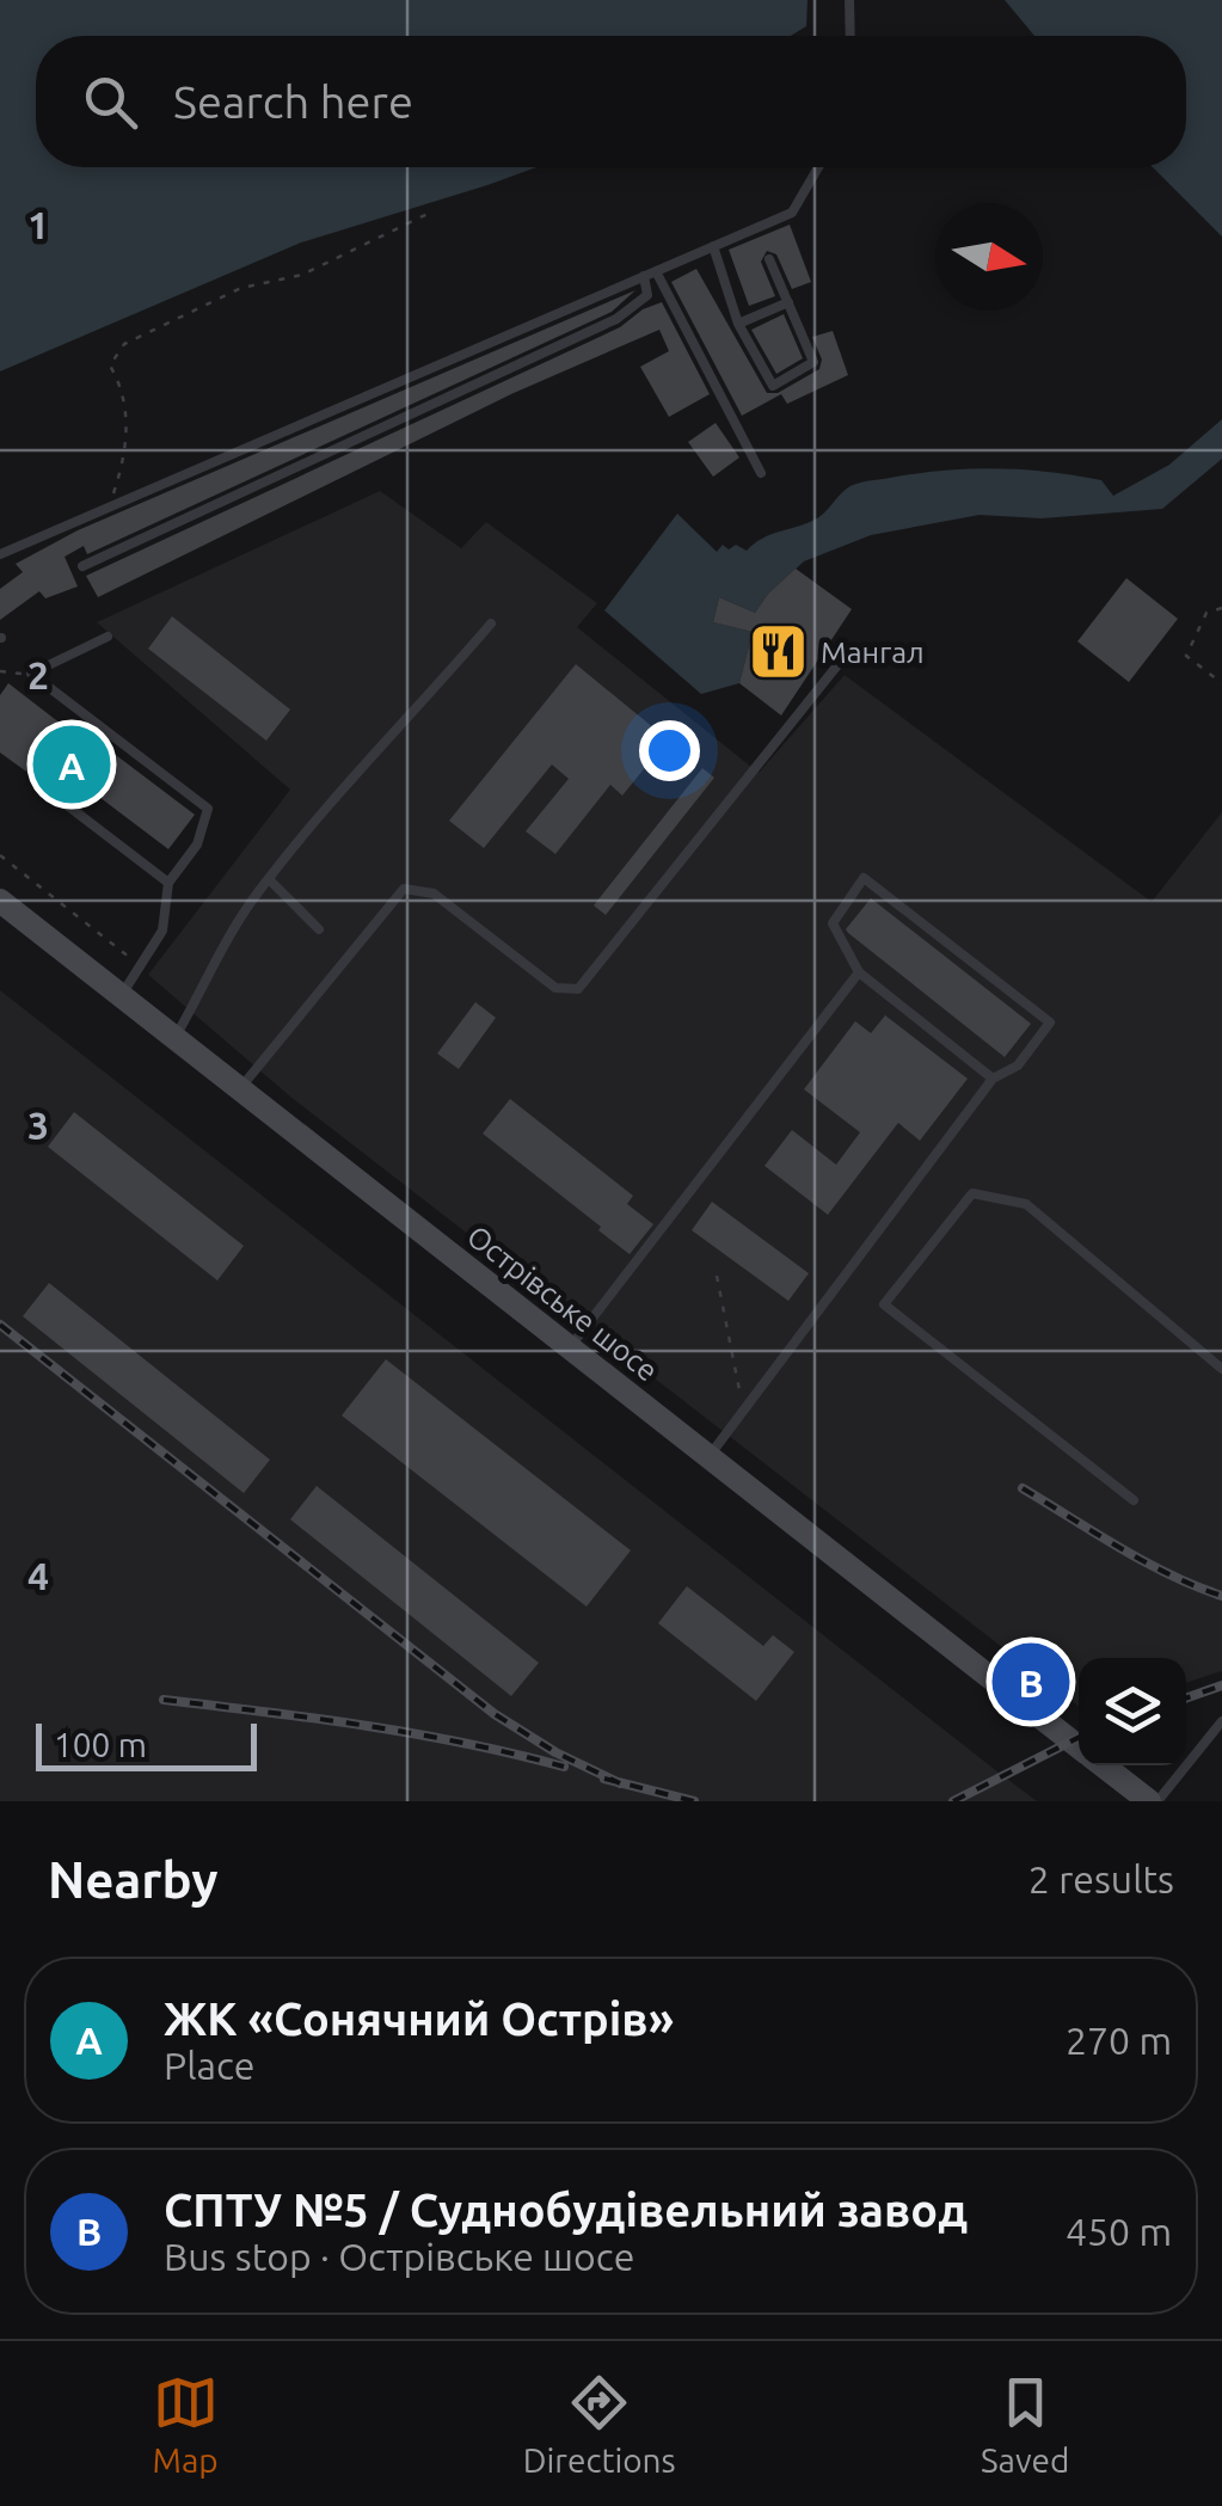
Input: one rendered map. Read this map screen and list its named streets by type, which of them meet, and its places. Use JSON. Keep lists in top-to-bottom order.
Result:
{
  "streets": {
    "street": ["Острівське шосе"]
  },
  "places": {
    "restaurant": ["Мангал"]
  },
  "scale_bar": "100 m",
  "north": "right",
  "page": {
    "search": "Search here",
    "pins": ["A", "B"],
    "scale": "100 m",
    "heading": ["Nearby", "2 results"],
    "list": [
      {
        "mark": "A",
        "name": "ЖК «Сонячний Острів»",
        "note": "Place",
        "value": "270 m"
      },
      {
        "mark": "B",
        "name": "СПТУ №5 / Суднобудівельний завод",
        "note": "Bus stop · Острівське шосе",
        "value": "450 m"
      }
    ],
    "nav": ["Map", "Directions", "Saved"]
  },
  "grid": {
    "rows": [
      "1",
      "2",
      "3",
      "4"
    ]
  }
}
